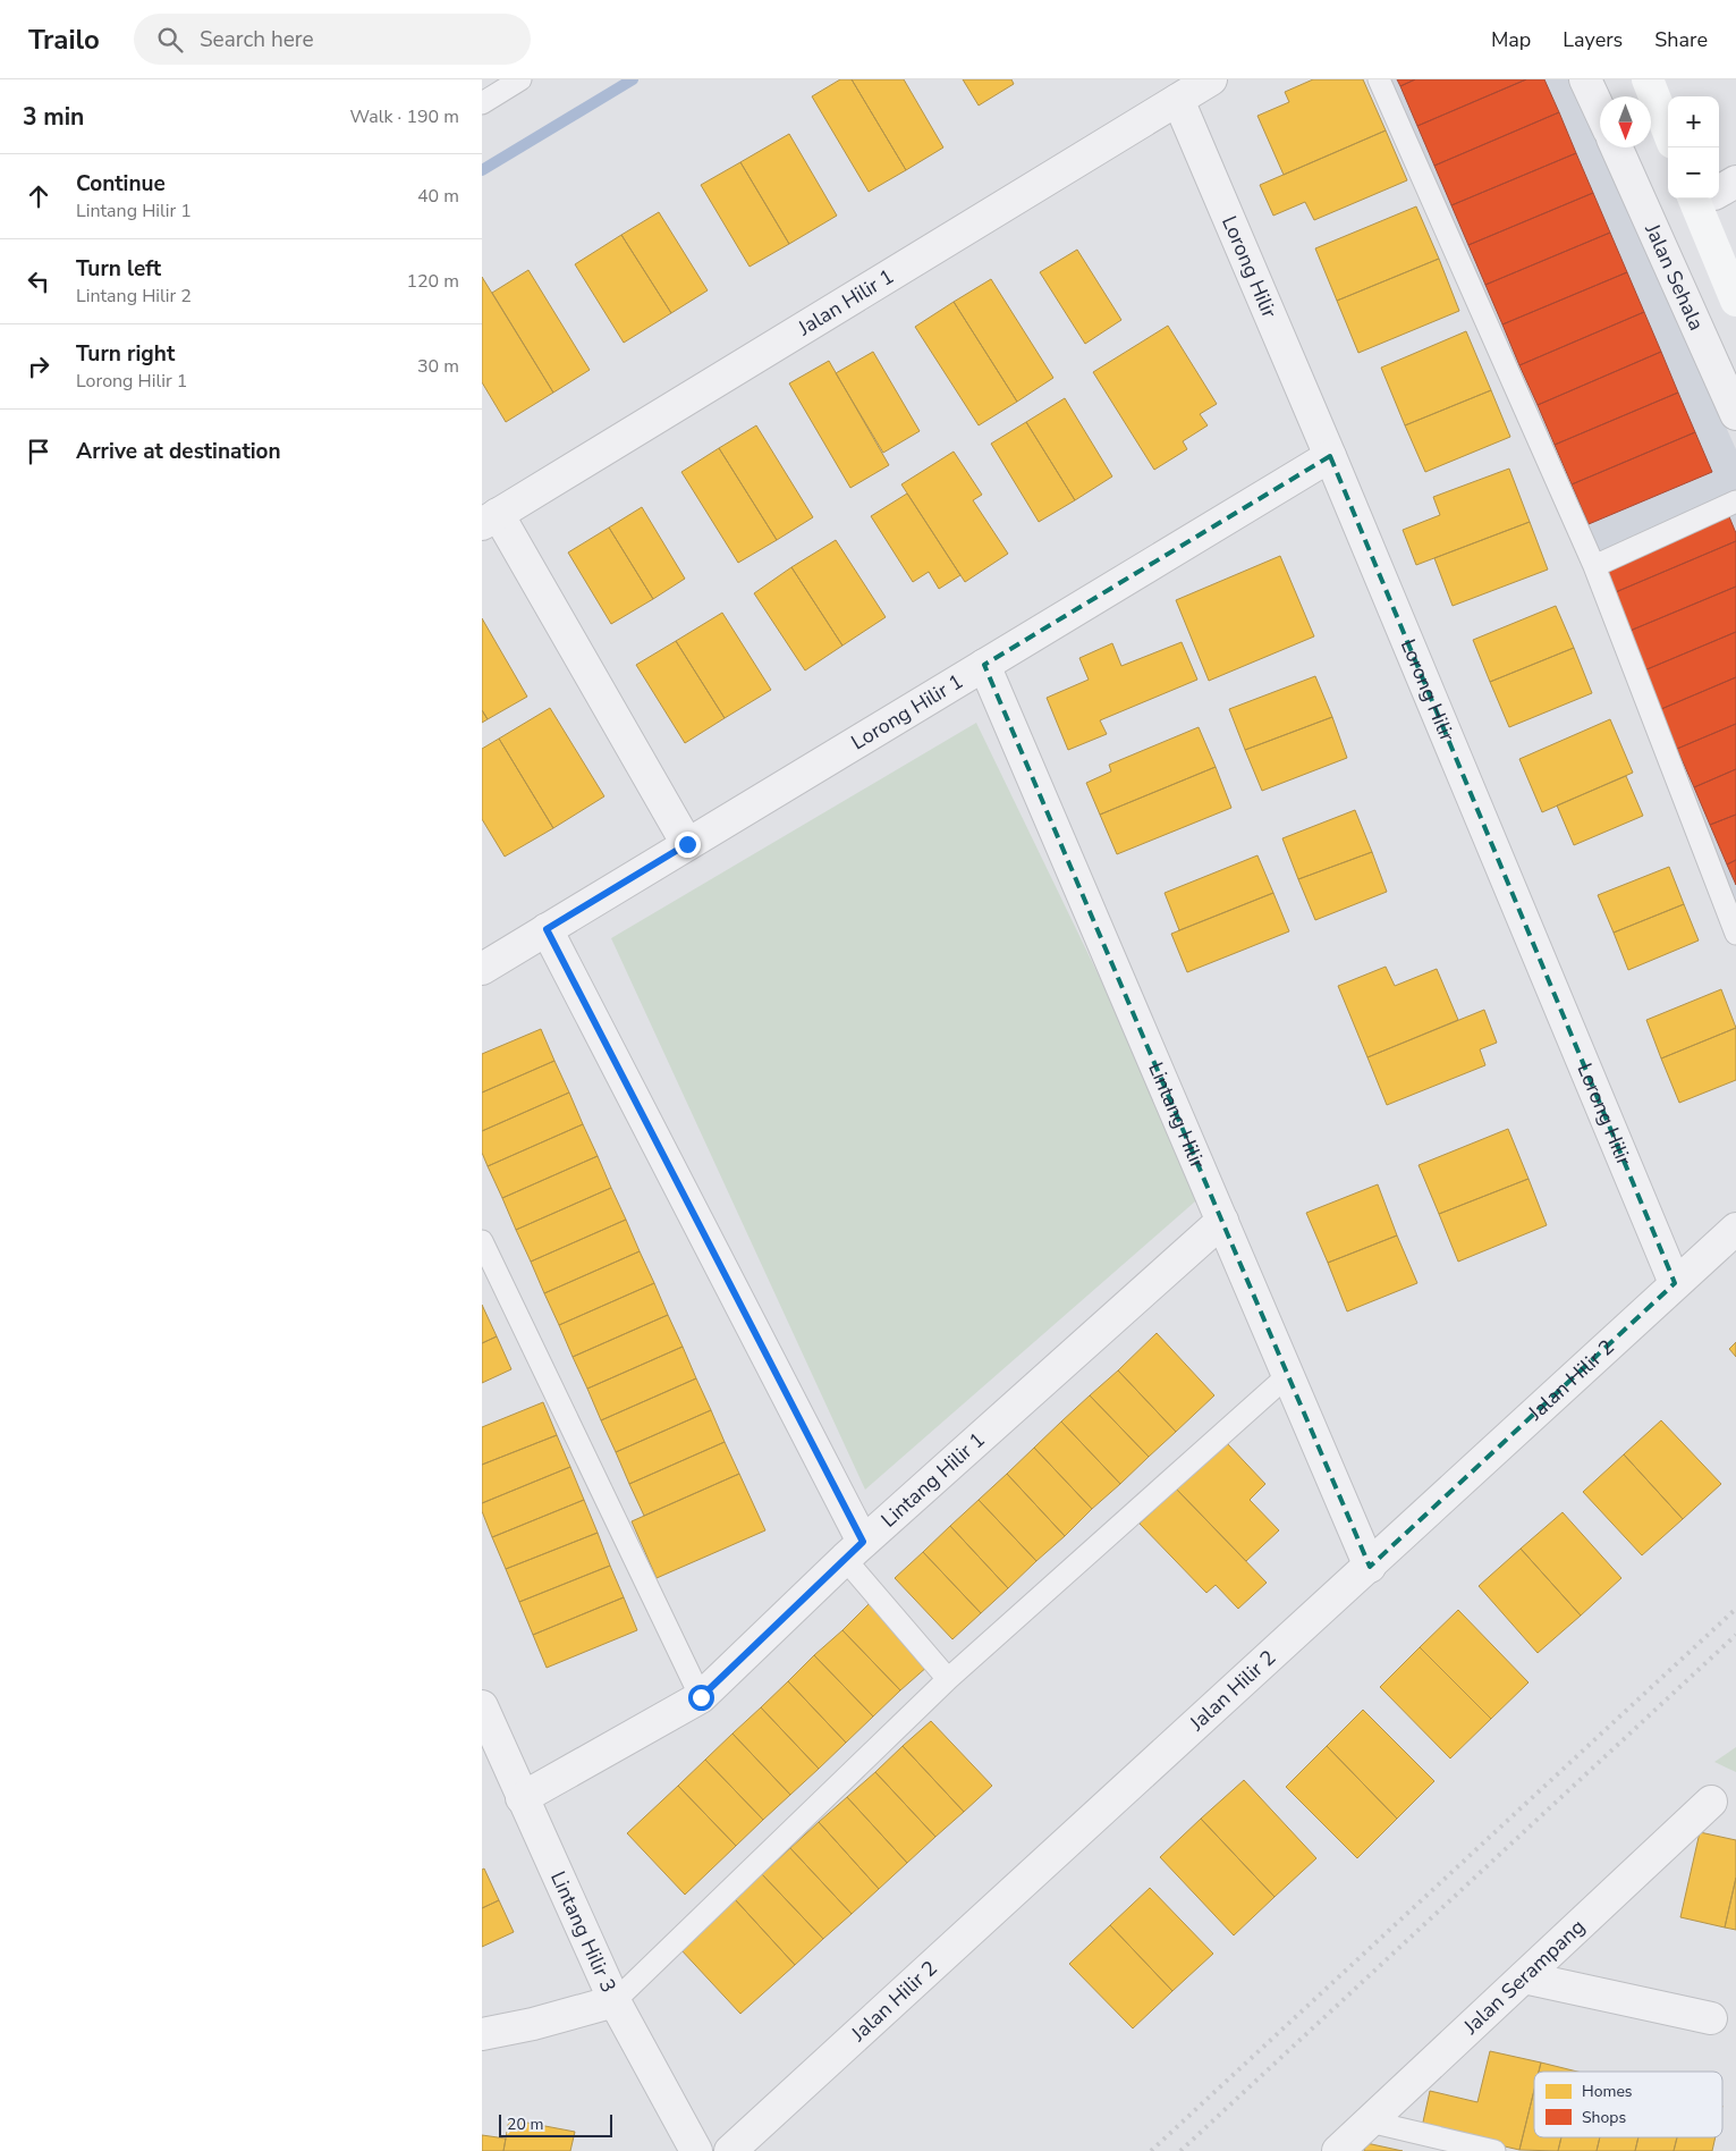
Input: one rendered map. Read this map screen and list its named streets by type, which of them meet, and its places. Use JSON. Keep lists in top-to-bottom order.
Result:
{
  "streets": {
    "street": [
      "Lorong Hilir",
      "Jalan Sehala",
      "Jalan Hilir 1",
      "Lorong Hilir 1",
      "Lintang Hilir",
      "Jalan Hilir 2",
      "Lintang Hilir 1",
      "Lintang Hilir 3",
      "Jalan Serampang"
    ]
  },
  "crossings": [
    ["Lorong Hilir", "Jalan Hilir 1"],
    ["Lorong Hilir", "Lorong Hilir 1"],
    ["Lorong Hilir", "Jalan Hilir 2"],
    ["Lorong Hilir 1", "Lintang Hilir"],
    ["Lintang Hilir", "Jalan Hilir 2"],
    ["Lintang Hilir", "Lintang Hilir 1"],
    ["Lintang Hilir 1", "Lintang Hilir 3"]
  ],
  "legend": ["Homes", "Shops"],
  "scale_bar": "20 m",
  "north": "bottom",
  "page": {
    "header": "Trailo",
    "search": "Search here",
    "nav": ["Map", "Layers", "Share"],
    "heading": ["3 min", "Walk · 190 m"],
    "map_buttons": ["+", "−"],
    "list": [
      ["Continue", "Lintang Hilir 1", "40 m"],
      ["Turn left", "Lintang Hilir 2", "120 m"],
      ["Turn right", "Lorong Hilir 1", "30 m"],
      "Arrive at destination"
    ],
    "scale": "20 m"
  }
}
